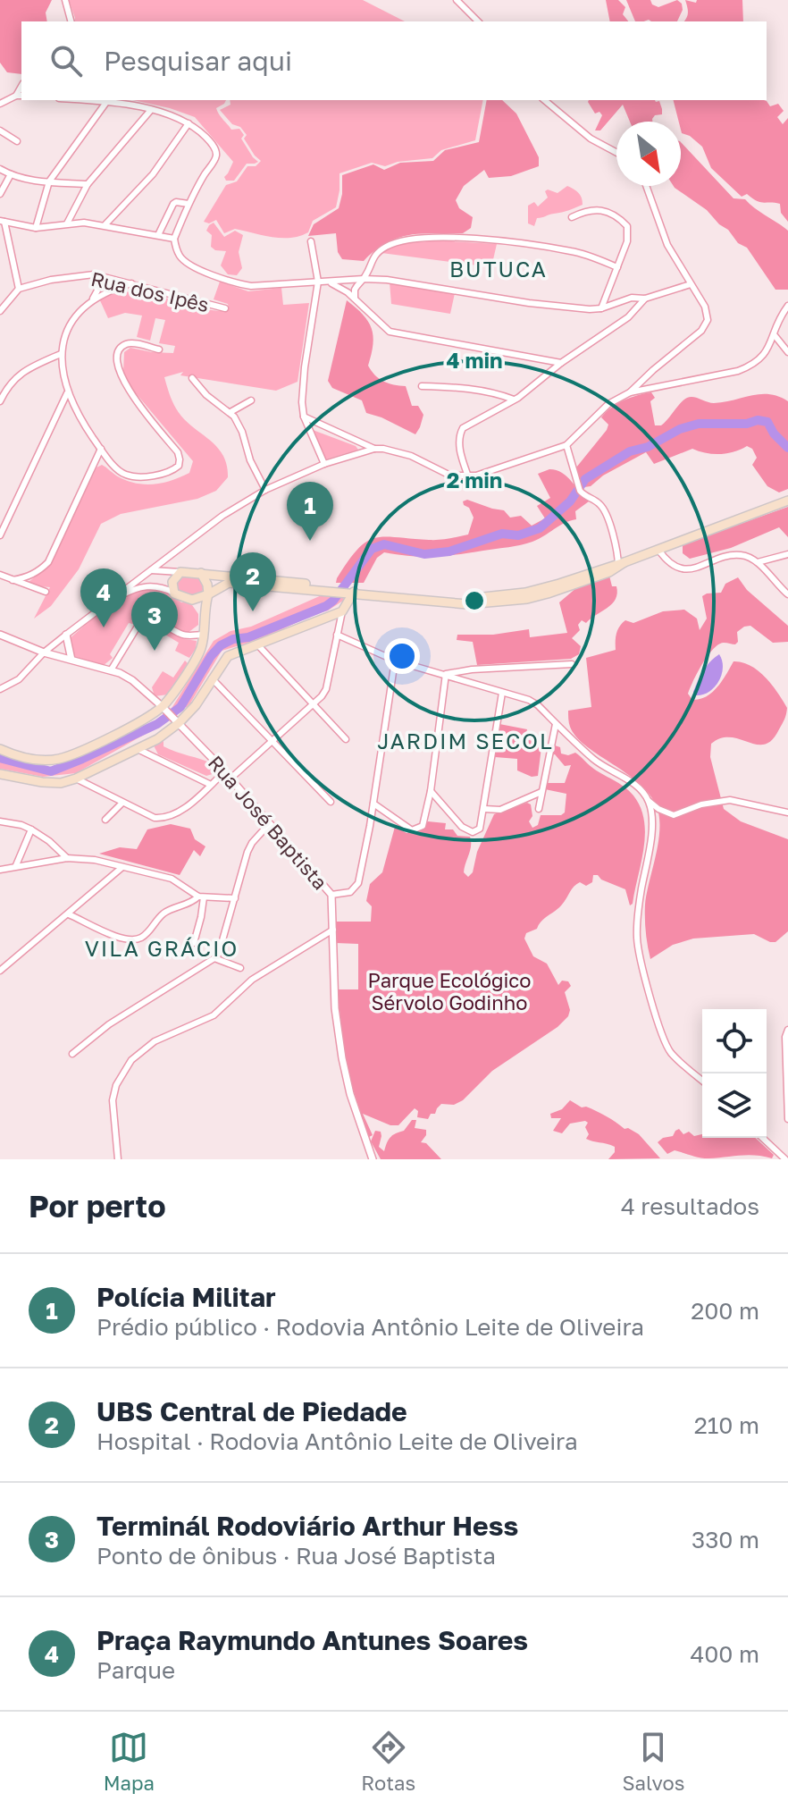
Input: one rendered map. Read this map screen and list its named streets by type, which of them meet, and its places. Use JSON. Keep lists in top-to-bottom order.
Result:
{
  "streets": {
    "street": ["Rua dos Ipês", "Rua José Baptista"]
  },
  "districts": ["BUTUCA", "JARDIM SECOL", "VILA GRÁCIO"],
  "parks": ["Parque Ecológico Sérvolo Godinho"],
  "north": "bottom right",
  "page": {
    "search": "Pesquisar aqui",
    "pins": [
      "1",
      "2",
      "4",
      "3"
    ],
    "heading": ["Por perto", "4 resultados"],
    "list": [
      {
        "mark": "1",
        "name": "Polícia Militar",
        "note": "Prédio público · Rodovia Antônio Leite de Oliveira",
        "value": "200 m"
      },
      {
        "mark": "2",
        "name": "UBS Central de Piedade",
        "note": "Hospital · Rodovia Antônio Leite de Oliveira",
        "value": "210 m"
      },
      {
        "mark": "3",
        "name": "Terminál Rodoviário Arthur Hess",
        "note": "Ponto de ônibus · Rua José Baptista",
        "value": "330 m"
      },
      {
        "mark": "4",
        "name": "Praça Raymundo Antunes Soares",
        "note": "Parque",
        "value": "400 m"
      }
    ],
    "nav": ["Mapa", "Rotas", "Salvos"]
  },
  "rings": ["4 min", "2 min"]
}
